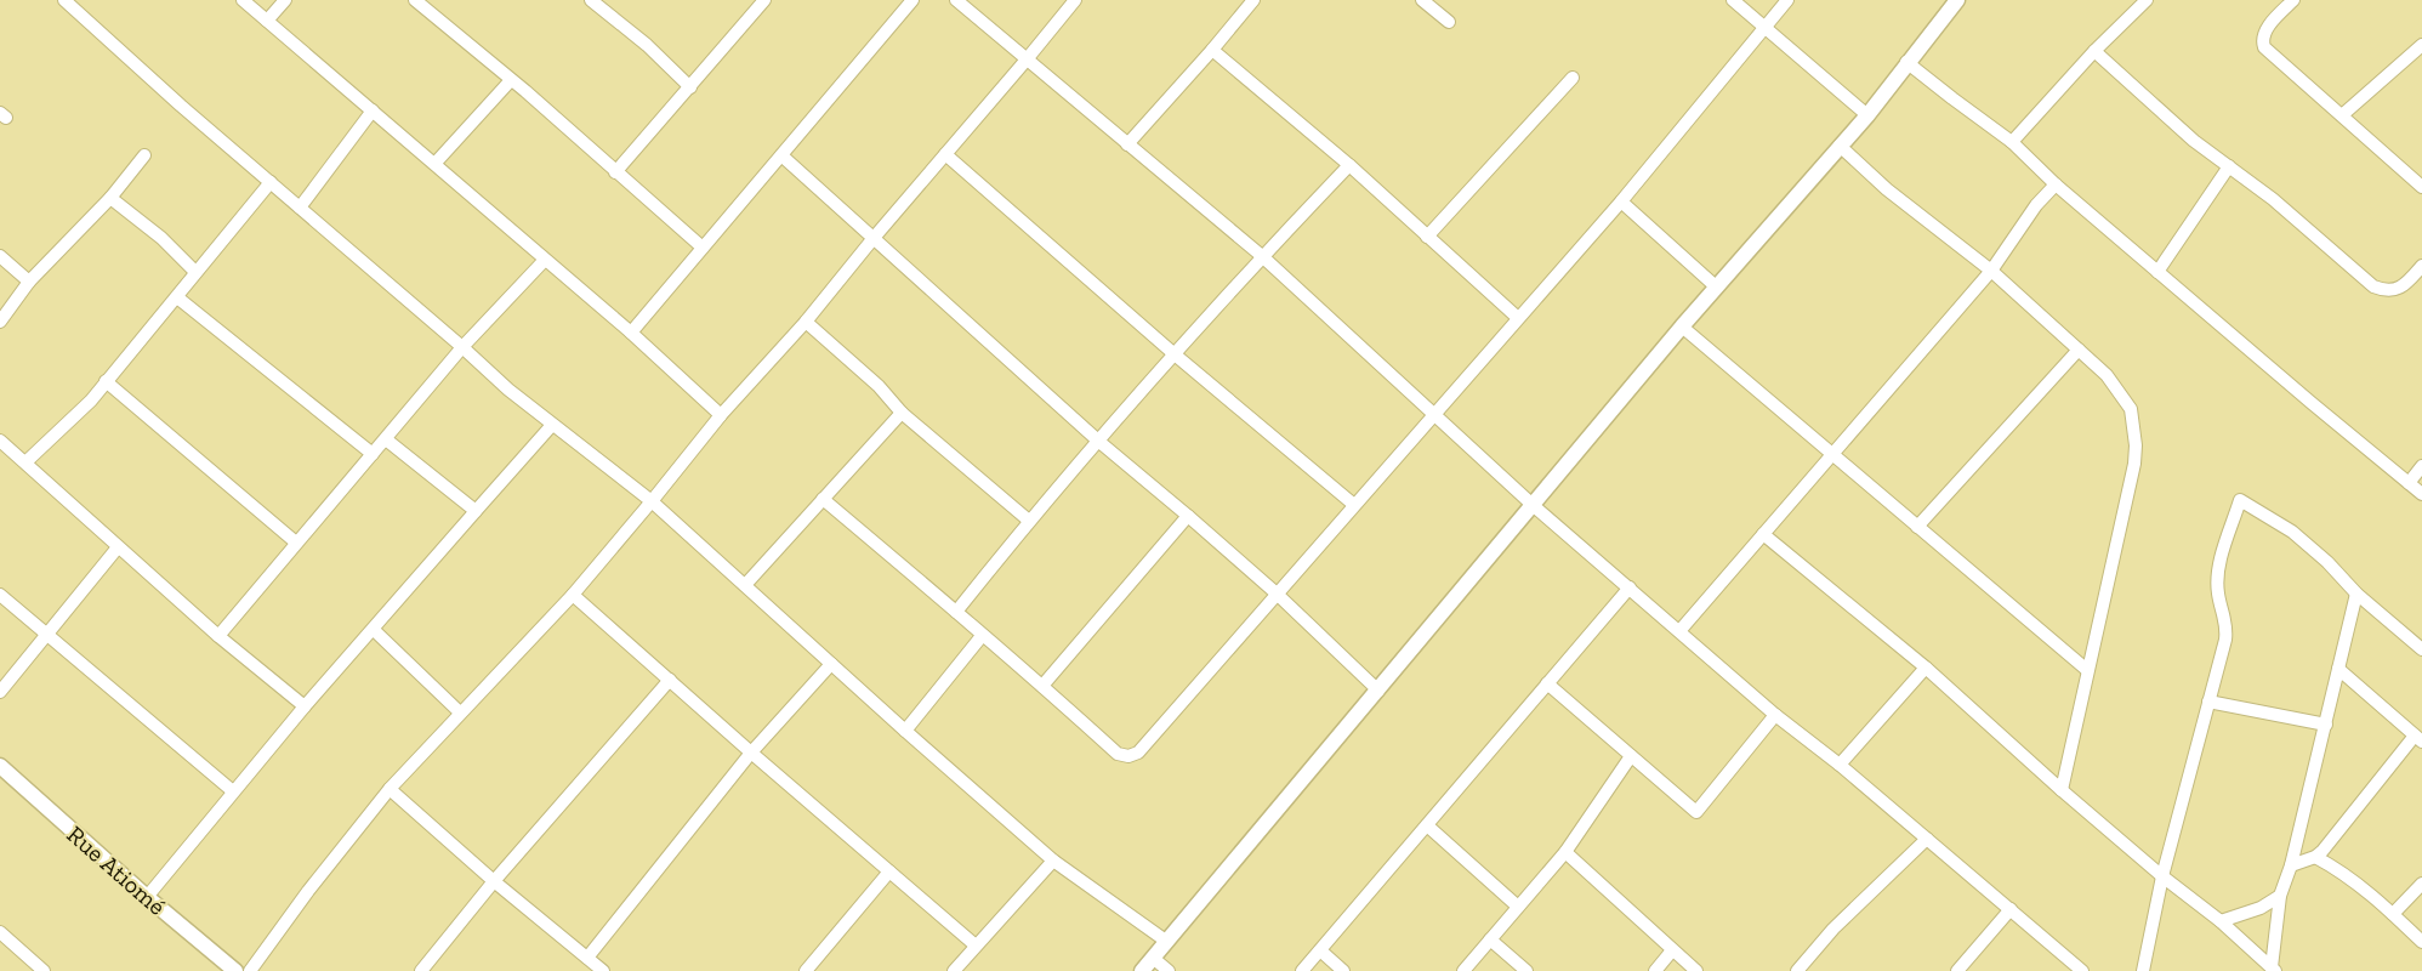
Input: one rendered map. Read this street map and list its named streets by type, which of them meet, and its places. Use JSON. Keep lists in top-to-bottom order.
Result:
{
  "streets": {
    "street": ["Rue Atiomé"]
  }
}
